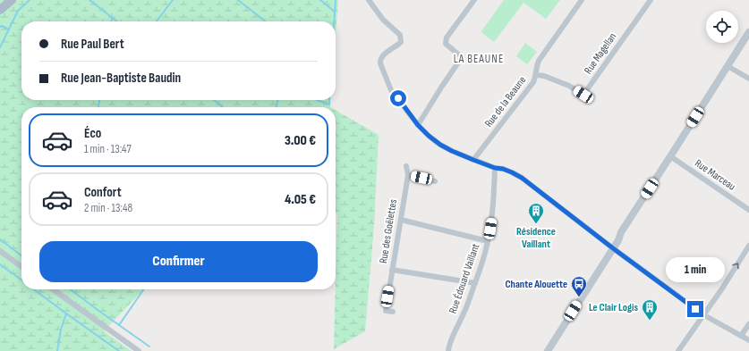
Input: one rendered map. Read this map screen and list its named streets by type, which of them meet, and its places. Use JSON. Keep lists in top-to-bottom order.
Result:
{
  "streets": {
    "street": [
      "Rue Magellan",
      "Rue de la Beaune",
      "Rue Marceau",
      "Rue des Goëlettes",
      "Rue Édouard Vaillant"
    ]
  },
  "crossings": [
    ["Rue Magellan", "Rue de la Beaune"]
  ],
  "districts": ["LA BEAUNE"],
  "places": {
    "building": ["Résidence Vaillant", "Le Clair Logis"],
    "bus stop": ["Chante Alouette"]
  },
  "page": {
    "banner": ["Rue Paul Bert", "Rue Jean-Baptiste Baudin"],
    "list": [
      {
        "name": "Éco",
        "note": "1 min · 13:47",
        "value": "3.00 €"
      },
      {
        "name": "Confort",
        "note": "2 min · 13:48",
        "value": "4.05 €"
      }
    ],
    "buttons": "Confirmer",
    "bubble": "1 min"
  }
}
